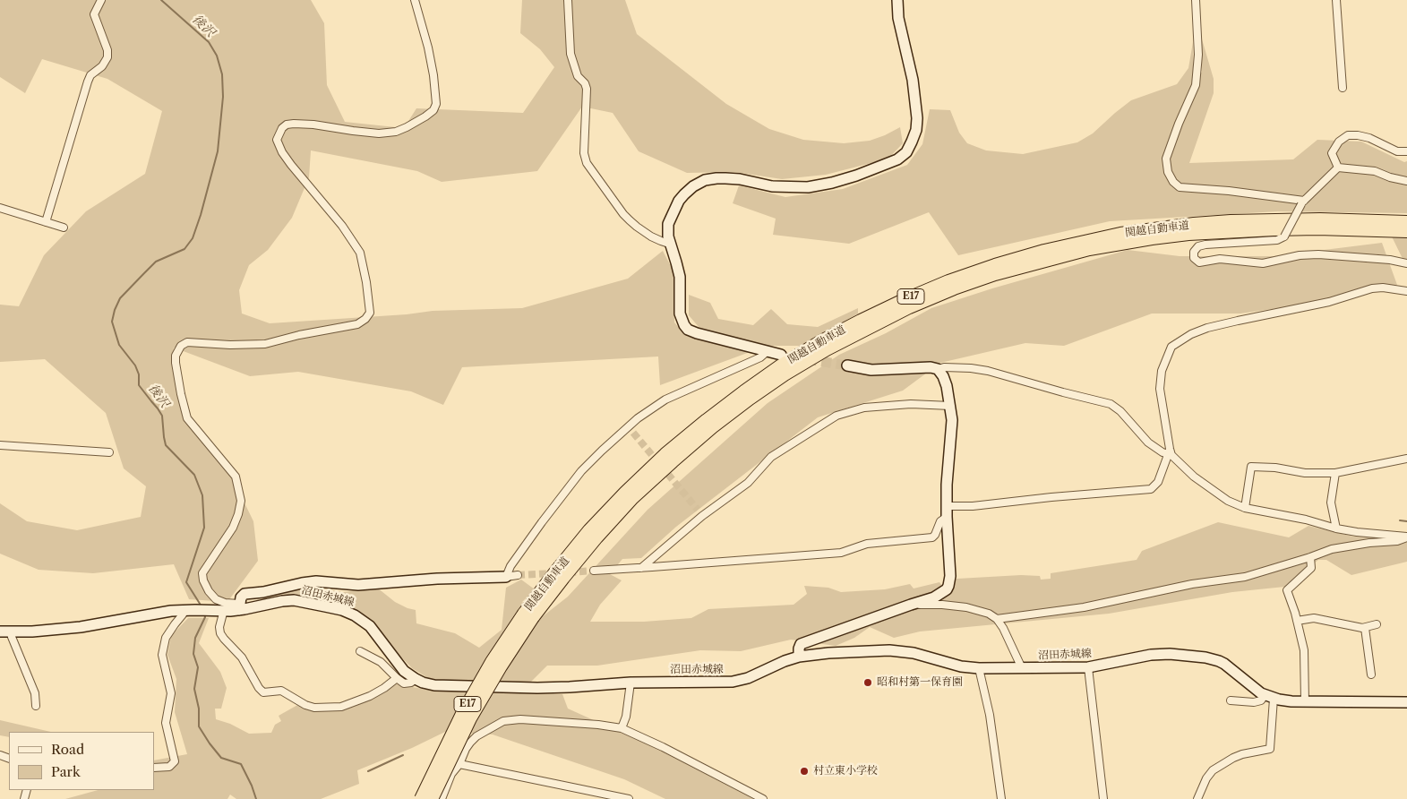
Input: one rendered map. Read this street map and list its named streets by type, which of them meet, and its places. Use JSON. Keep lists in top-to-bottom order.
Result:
{
  "streets": {
    "highway": ["関越自動車道", "E17"],
    "main road": ["沼田赤城線"]
  },
  "water": ["後沢"],
  "places": ["昭和村第一保育園", "村立東小学校"],
  "legend": ["Road", "Park"]
}
